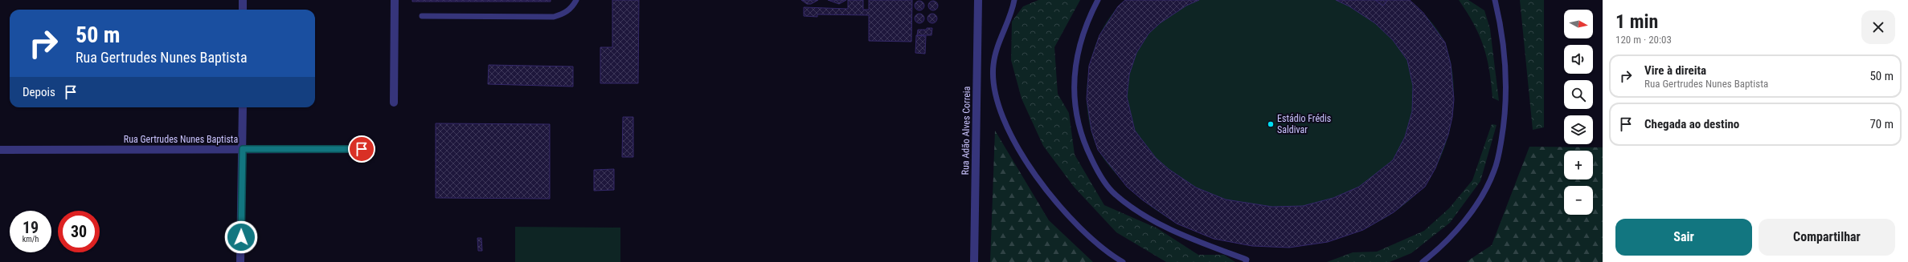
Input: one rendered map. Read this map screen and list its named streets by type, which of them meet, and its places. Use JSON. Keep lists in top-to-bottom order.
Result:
{
  "streets": {
    "street": ["Rua Adão Alves Correia", "Rua Gertrudes Nunes Baptista"]
  },
  "places": ["Estádio Frédis Saldivar"],
  "north": "right",
  "page": {
    "heading": ["1 min", "120 m · 20:03"],
    "map_buttons": ["+", "−"],
    "turn": ["50 m", "Rua Gertrudes Nunes Baptista"],
    "list": [
      {
        "name": "Vire à direita",
        "note": "Rua Gertrudes Nunes Baptista",
        "value": "50 m"
      },
      {
        "name": "Chegada ao destino",
        "value": "70 m"
      }
    ],
    "then": "Depois",
    "speed": "19 km/h",
    "limit": "30",
    "buttons": ["Sair", "Compartilhar"]
  }
}
